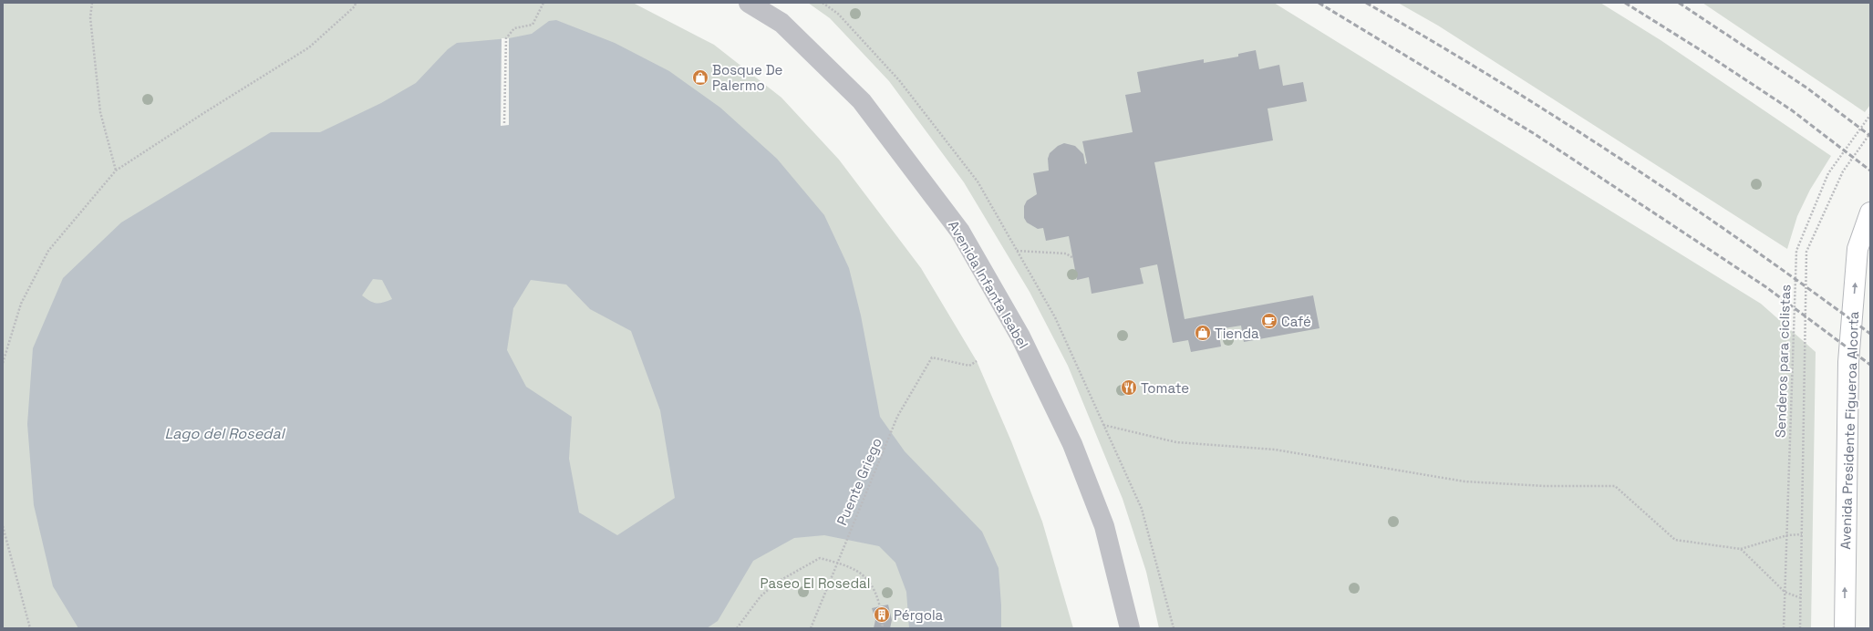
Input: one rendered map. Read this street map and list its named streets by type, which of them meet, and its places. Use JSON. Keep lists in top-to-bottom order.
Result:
{
  "streets": {
    "main road": ["Avenida Presidente Figueroa Alcorta"],
    "street": ["Avenida Infanta Isabel"],
    "path": ["Senderos para ciclistas", "Puente Griego"]
  },
  "one_way": ["Avenida Presidente Figueroa Alcorta"],
  "water": ["Lago del Rosedal"],
  "parks": ["Paseo El Rosedal"],
  "places": {
    "shop": ["Bosque De Palermo", "Tienda"],
    "cafe": ["Café"],
    "restaurant": ["Tomate"],
    "building": ["Pérgola"]
  }
}
